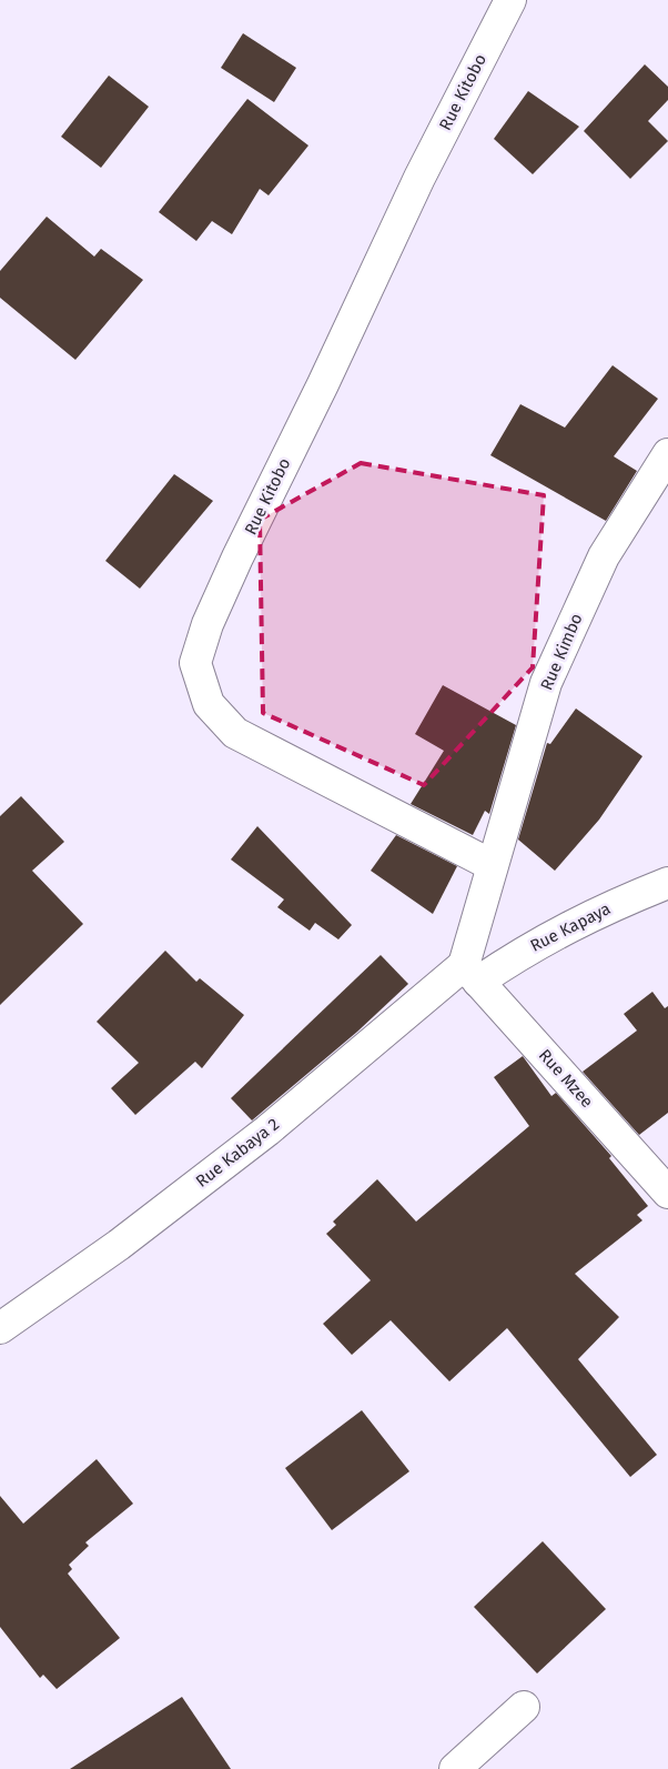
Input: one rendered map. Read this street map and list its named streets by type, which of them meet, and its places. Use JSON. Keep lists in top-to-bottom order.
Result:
{
  "streets": {
    "street": [
      "Rue Kitobo",
      "Rue Kimbo",
      "Rue Kapaya",
      "Rue Mzee",
      "Rue Kabaya 2"
    ]
  },
  "crossings": [
    ["Rue Kitobo", "Rue Kimbo"],
    ["Rue Kimbo", "Rue Kapaya"],
    ["Rue Kimbo", "Rue Mzee"],
    ["Rue Kimbo", "Rue Kabaya 2"],
    ["Rue Kapaya", "Rue Mzee"],
    ["Rue Kapaya", "Rue Kabaya 2"],
    ["Rue Mzee", "Rue Kabaya 2"]
  ]
}
